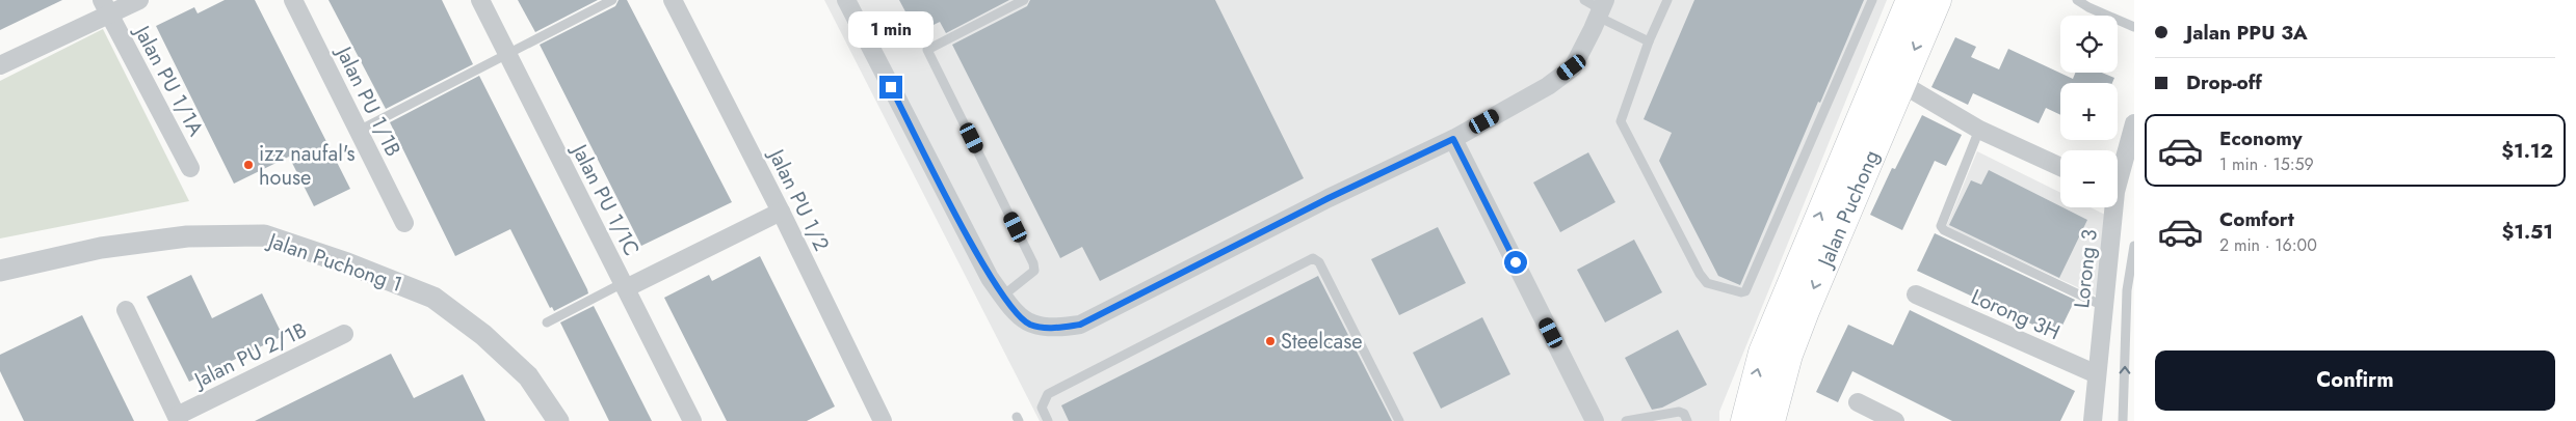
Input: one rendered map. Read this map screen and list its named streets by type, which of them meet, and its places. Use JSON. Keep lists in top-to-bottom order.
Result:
{
  "streets": {
    "main road": ["Jalan Puchong"],
    "street": [
      "Jalan PU 1/1A",
      "Jalan PU 1/1B",
      "Jalan PU 1/1C",
      "Jalan PU 1/2",
      "Jalan Puchong 1",
      "Lorong 3",
      "Lorong 3H",
      "Jalan PU 2/1B"
    ]
  },
  "crossings": [
    ["Lorong 3", "Lorong 3H"]
  ],
  "places": ["izz naufal's house", "Steelcase"],
  "page": {
    "banner": ["Jalan PPU 3A", "Drop-off"],
    "bubble": "1 min",
    "map_buttons": ["+", "−"],
    "list": [
      {
        "name": "Economy",
        "note": "1 min · 15:59",
        "value": "$1.12"
      },
      {
        "name": "Comfort",
        "note": "2 min · 16:00",
        "value": "$1.51"
      }
    ],
    "buttons": "Confirm"
  }
}
